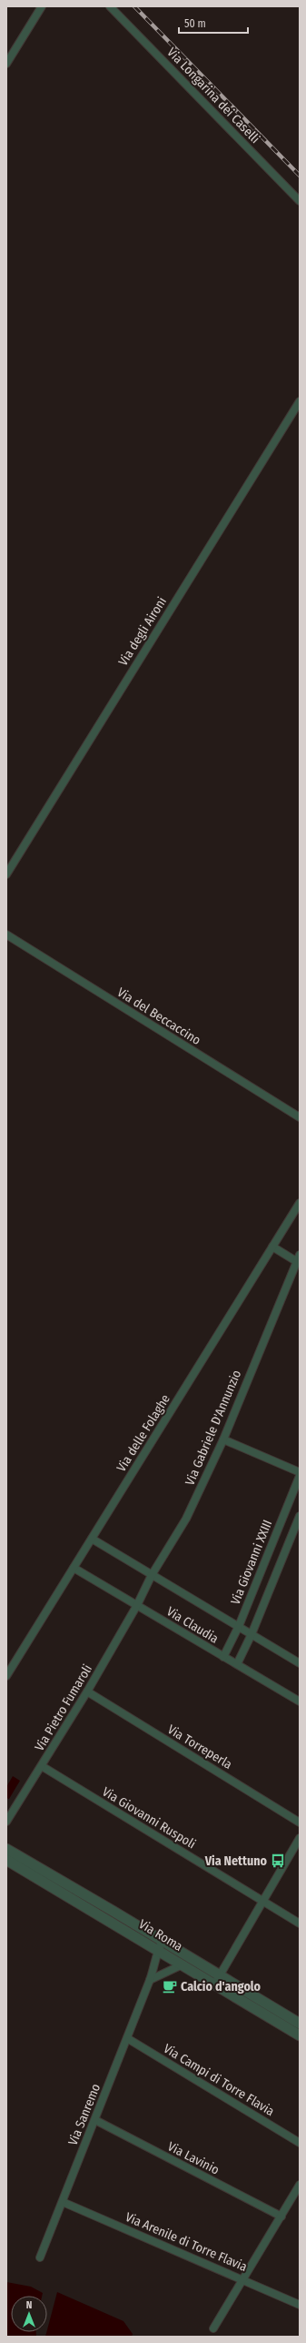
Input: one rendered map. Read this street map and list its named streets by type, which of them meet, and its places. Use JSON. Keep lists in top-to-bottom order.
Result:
{
  "streets": {
    "street": [
      "Via Longarina dei Caselli",
      "Via degli Aironi",
      "Via del Beccaccino",
      "Via Gabriele D'Annunzio",
      "Via delle Folaghe",
      "Via Giovanni XXIII",
      "Via Claudia",
      "Via Pietro Fumaroli",
      "Via Torreperla",
      "Via Giovanni Ruspoli",
      "Via Roma",
      "Via Campi di Torre Flavia",
      "Via Sanremo",
      "Via Lavinio",
      "Via Arenile di Torre Flavia"
    ]
  },
  "crossings": [
    ["Via Gabriele D'Annunzio", "Via Claudia"],
    ["Via Gabriele D'Annunzio", "Via Pietro Fumaroli"],
    ["Via delle Folaghe", "Via Claudia"],
    ["Via Giovanni XXIII", "Via Claudia"],
    ["Via Claudia", "Via Pietro Fumaroli"],
    ["Via Pietro Fumaroli", "Via Torreperla"],
    ["Via Pietro Fumaroli", "Via Giovanni Ruspoli"],
    ["Via Roma", "Via Sanremo"],
    ["Via Campi di Torre Flavia", "Via Sanremo"],
    ["Via Sanremo", "Via Lavinio"],
    ["Via Sanremo", "Via Arenile di Torre Flavia"]
  ],
  "places": {
    "bus stop": ["Via Nettuno"],
    "cafe": ["Calcio d'angolo"]
  },
  "scale_bar": "50 m",
  "north": "top"
}
